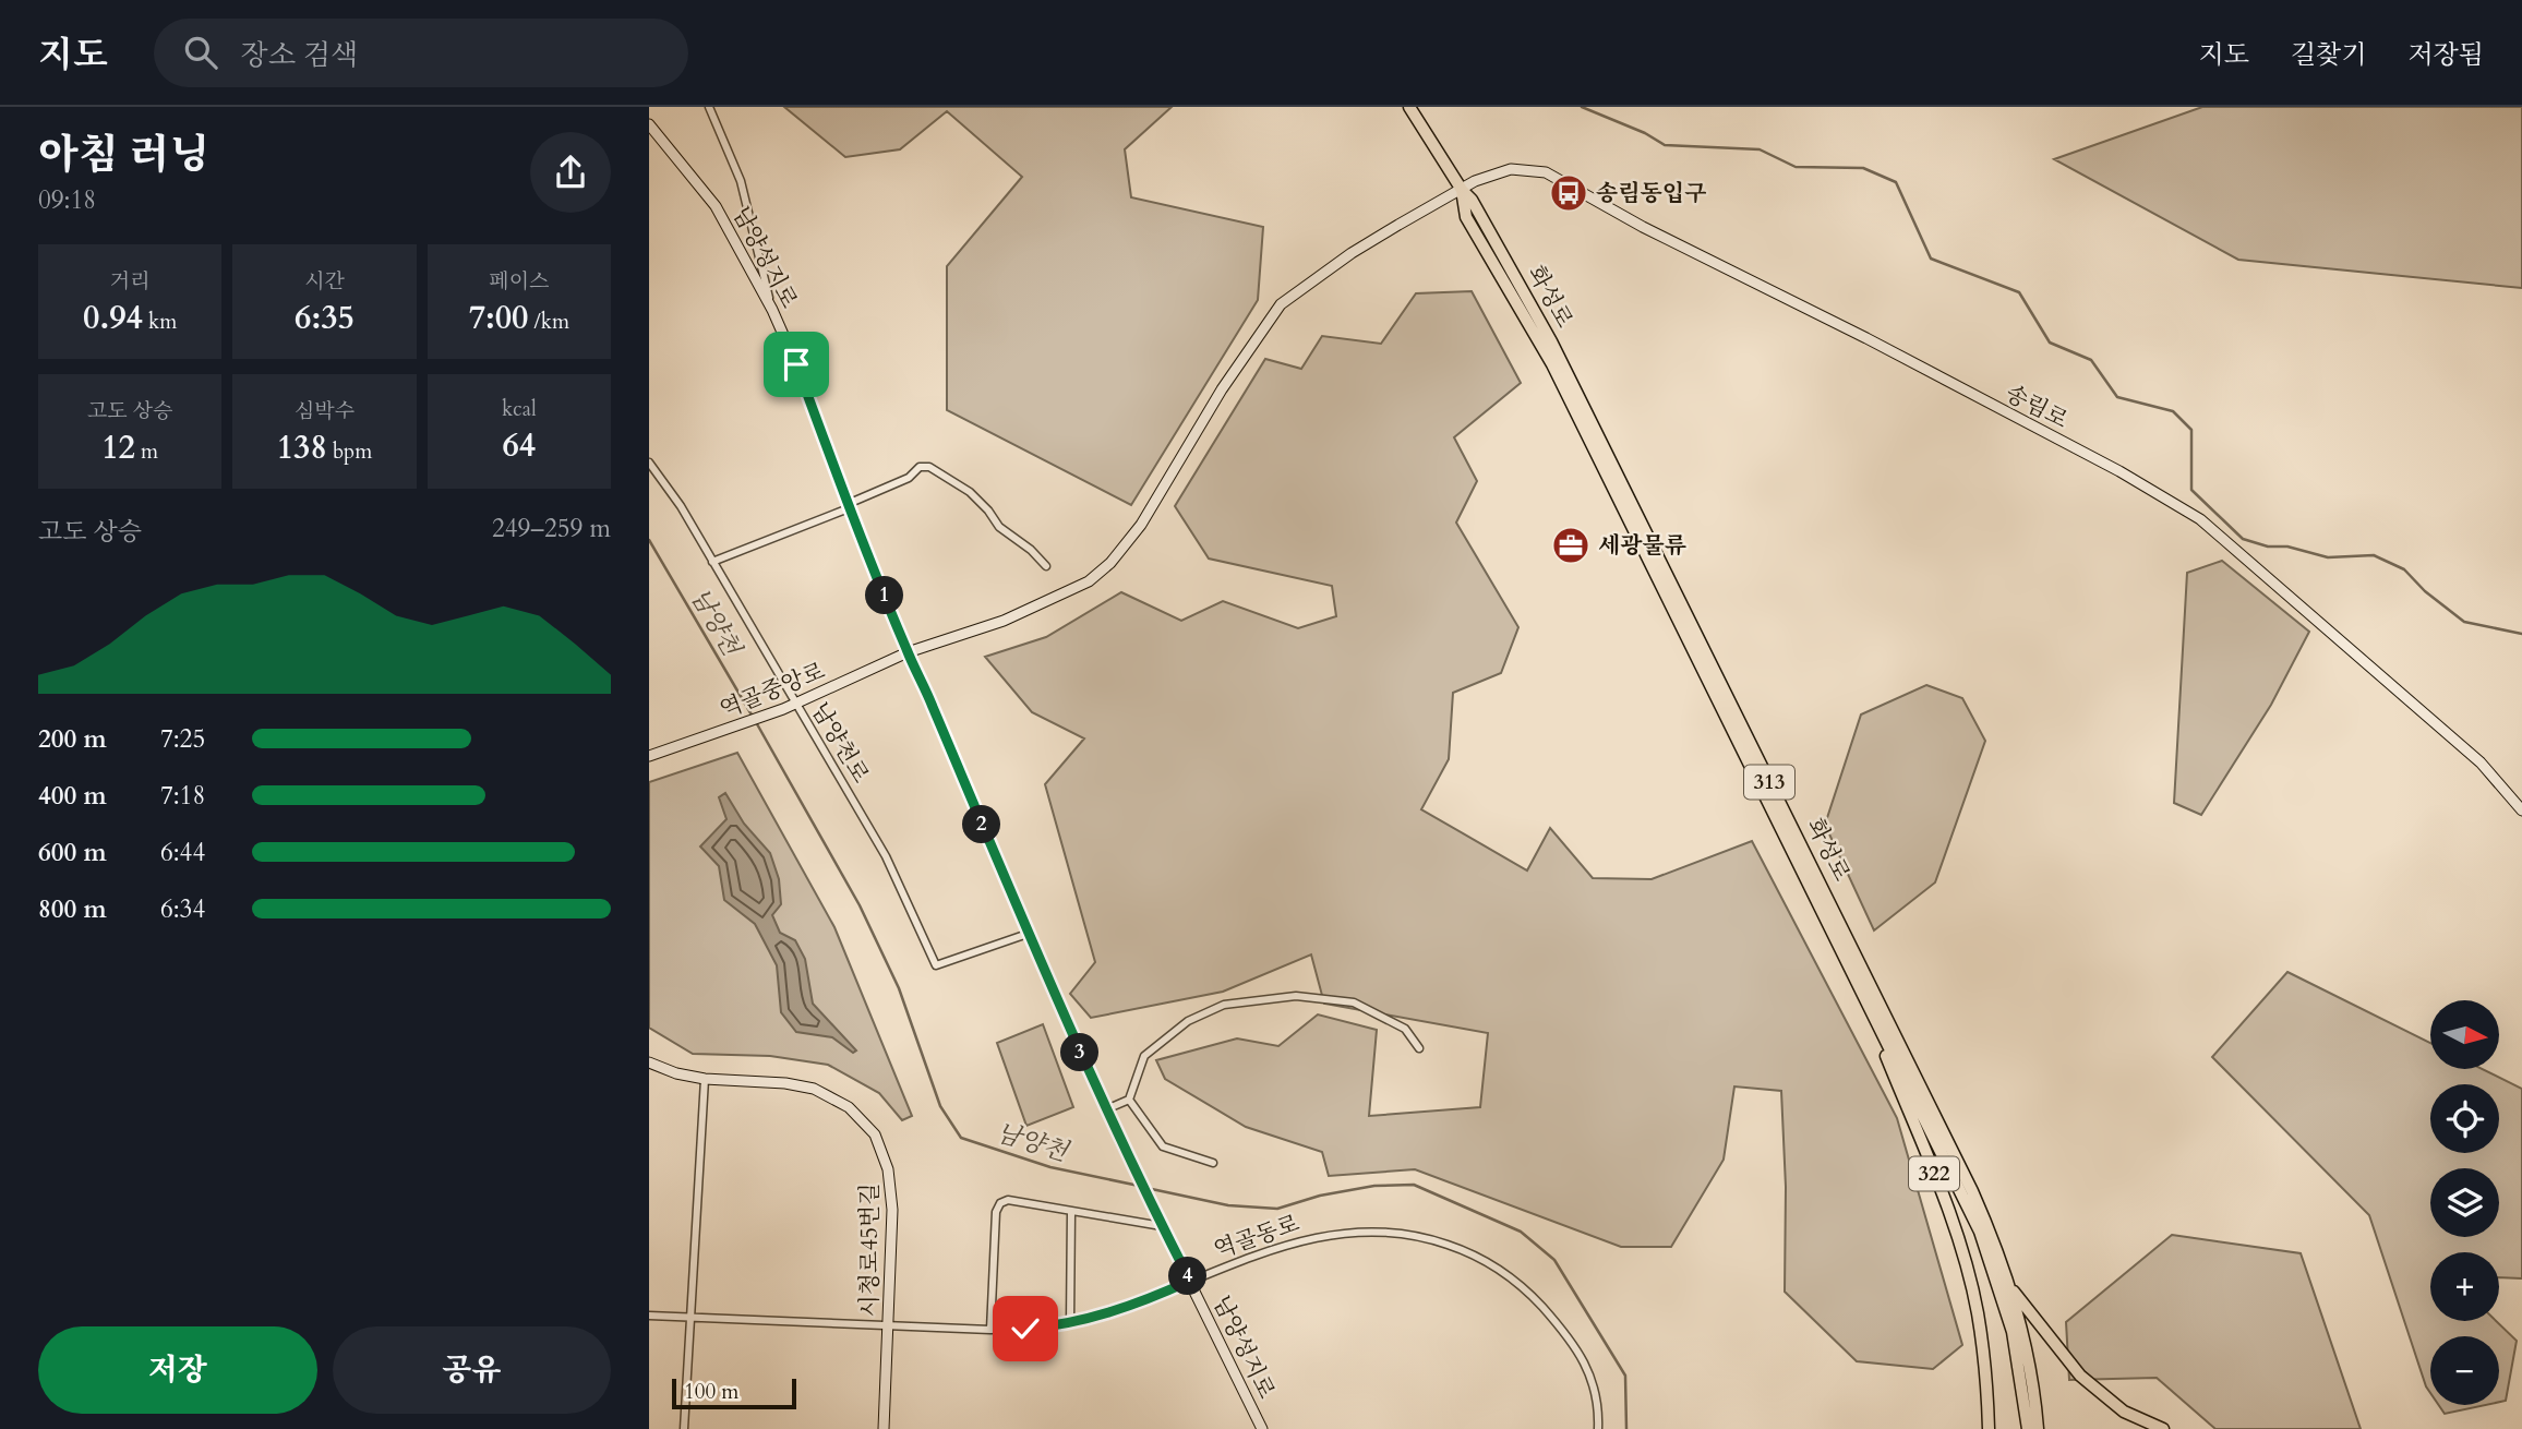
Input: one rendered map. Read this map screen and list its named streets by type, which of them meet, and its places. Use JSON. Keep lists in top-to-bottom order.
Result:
{
  "streets": {
    "main road": [
      "남양성지로",
      "화성로",
      "송림로",
      "역골중앙로",
      "313",
      "322",
      "시청로45번길"
    ],
    "street": ["남양천로", "역골동로"]
  },
  "crossings": [
    ["남양성지로", "송림로"],
    ["남양성지로", "역골중앙로"],
    ["남양성지로", "남양천로"],
    ["남양성지로", "역골동로"],
    ["화성로", "송림로"],
    ["화성로", "322"],
    ["송림로", "역골중앙로"],
    ["역골중앙로", "남양천로"],
    ["역골동로", "시청로45번길"]
  ],
  "water": ["남양천"],
  "places": {
    "bus stop": ["송림동입구"],
    "office": ["세광물류"]
  },
  "scale_bar": "100 m",
  "north": "right",
  "page": {
    "header": "지도",
    "search": "장소 검색",
    "nav": ["지도", "길찾기", "저장됨"],
    "heading": ["아침 러닝", "09:18"],
    "stats": [
      ["거리", "0.94 km"],
      ["시간", "6:35"],
      ["페이스", "7:00 /km"],
      ["고도 상승", "12 m"],
      ["심박수", "138 bpm"],
      ["kcal", "64"]
    ],
    "chart": ["고도 상승", "249–259 m"],
    "pins": [
      "1",
      "2",
      "3",
      "4"
    ],
    "list": [
      {
        "name": "200 m",
        "note": "7:25"
      },
      {
        "name": "400 m",
        "note": "7:18"
      },
      {
        "name": "600 m",
        "note": "6:44"
      },
      {
        "name": "800 m",
        "note": "6:34"
      }
    ],
    "map_buttons": ["+", "−"],
    "buttons": ["저장", "공유"],
    "scale": "100 m"
  }
}
